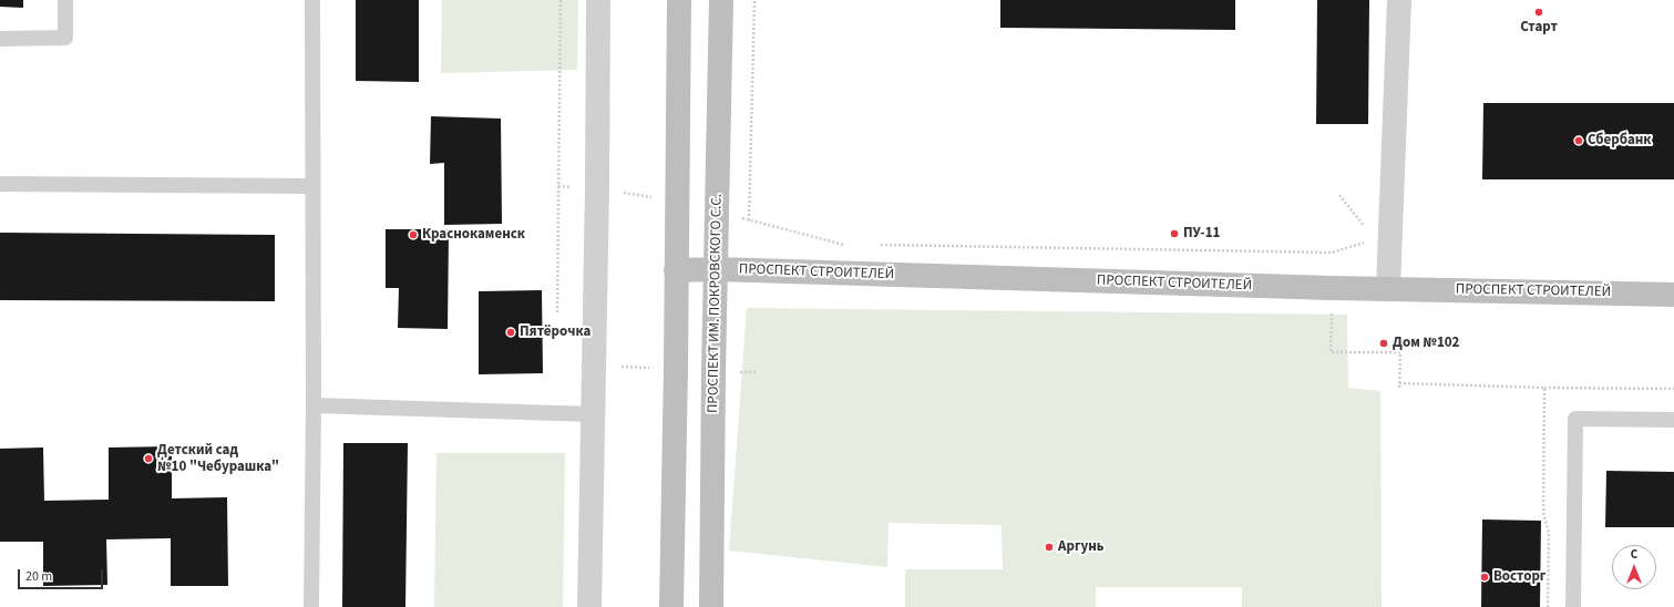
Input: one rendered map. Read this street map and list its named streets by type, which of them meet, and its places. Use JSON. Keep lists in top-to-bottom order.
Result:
{
  "streets": {
    "main road": ["ПРОСПЕКТ СТРОИТЕЛЕЙ", "ПРОСПЕКТ ИМ. ПОКРОВСКОГО С.С."]
  },
  "crossings": [
    ["ПРОСПЕКТ СТРОИТЕЛЕЙ", "ПРОСПЕКТ ИМ. ПОКРОВСКОГО С.С."]
  ],
  "places": [
    "Старт",
    "Сбербанк",
    "ПУ-11",
    "Краснокаменск",
    "Пятёрочка",
    "Дом №102",
    "Детский сад №10 \"Чебурашка\"",
    "Аргунь",
    "Восторг"
  ],
  "scale_bar": "20 m",
  "north": "top"
}
